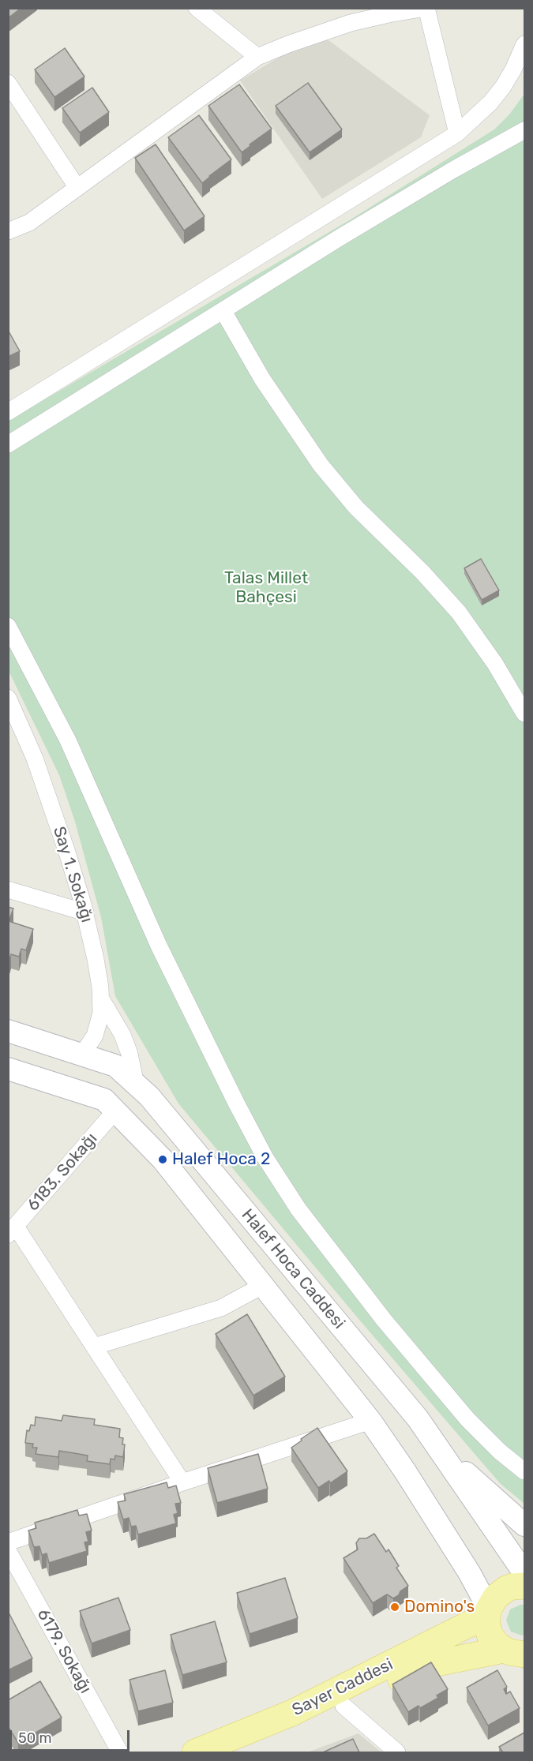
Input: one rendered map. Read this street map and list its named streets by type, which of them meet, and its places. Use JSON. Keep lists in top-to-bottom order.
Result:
{
  "streets": {
    "main road": ["Halef Hoca Caddesi", "Sayer Caddesi"],
    "street": ["Say 1. Sokağı", "6183. Sokağı", "6179. Sokağı"]
  },
  "crossings": [
    ["Say 1. Sokağı", "Halef Hoca Caddesi"],
    ["6183. Sokağı", "Halef Hoca Caddesi"],
    ["Halef Hoca Caddesi", "Sayer Caddesi"]
  ],
  "parks": ["Talas Millet Bahçesi"],
  "places": ["Halef Hoca 2", "Domino's"],
  "scale_bar": "50 m"
}
